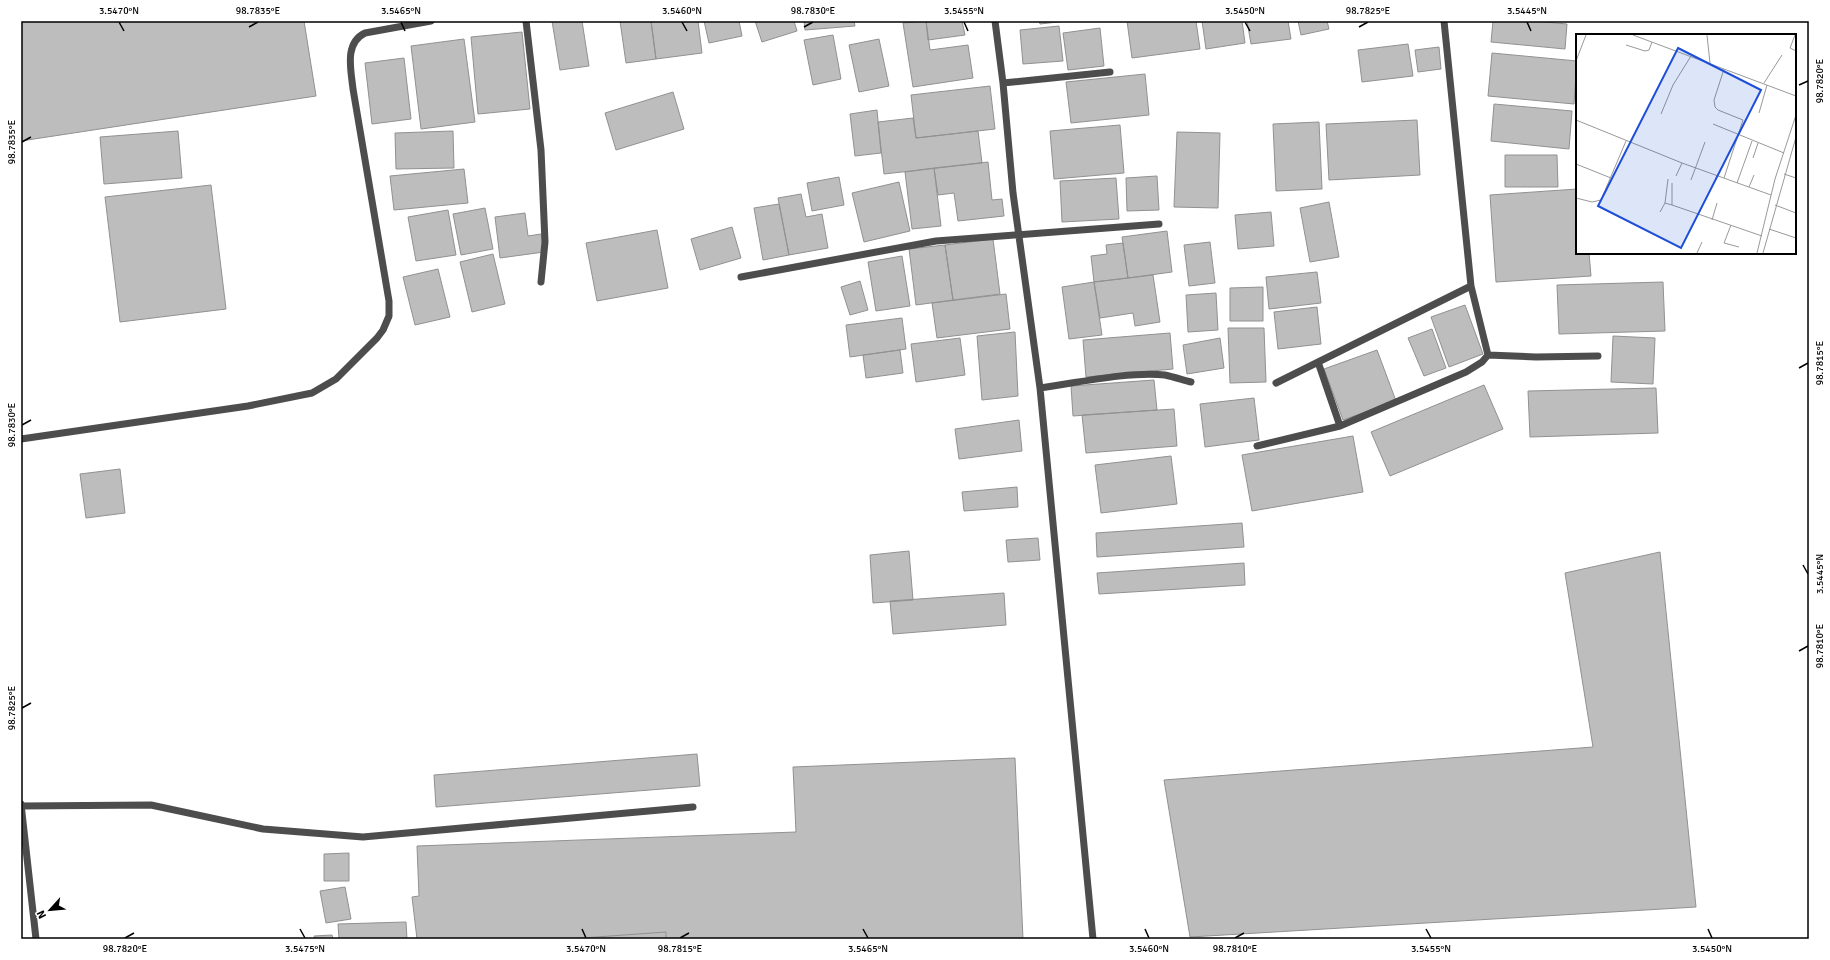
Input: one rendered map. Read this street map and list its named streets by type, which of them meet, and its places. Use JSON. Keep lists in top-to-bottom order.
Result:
{
  "north": "bottom left",
  "coordinates": [
    "3.5470°N",
    "98.7835°E",
    "3.5465°N",
    "3.5460°N",
    "98.7830°E",
    "3.5455°N",
    "3.5450°N",
    "98.7825°E",
    "3.5445°N",
    "98.7820°E",
    "98.7815°E",
    "98.7810°E",
    "3.5475°N"
  ]
}
